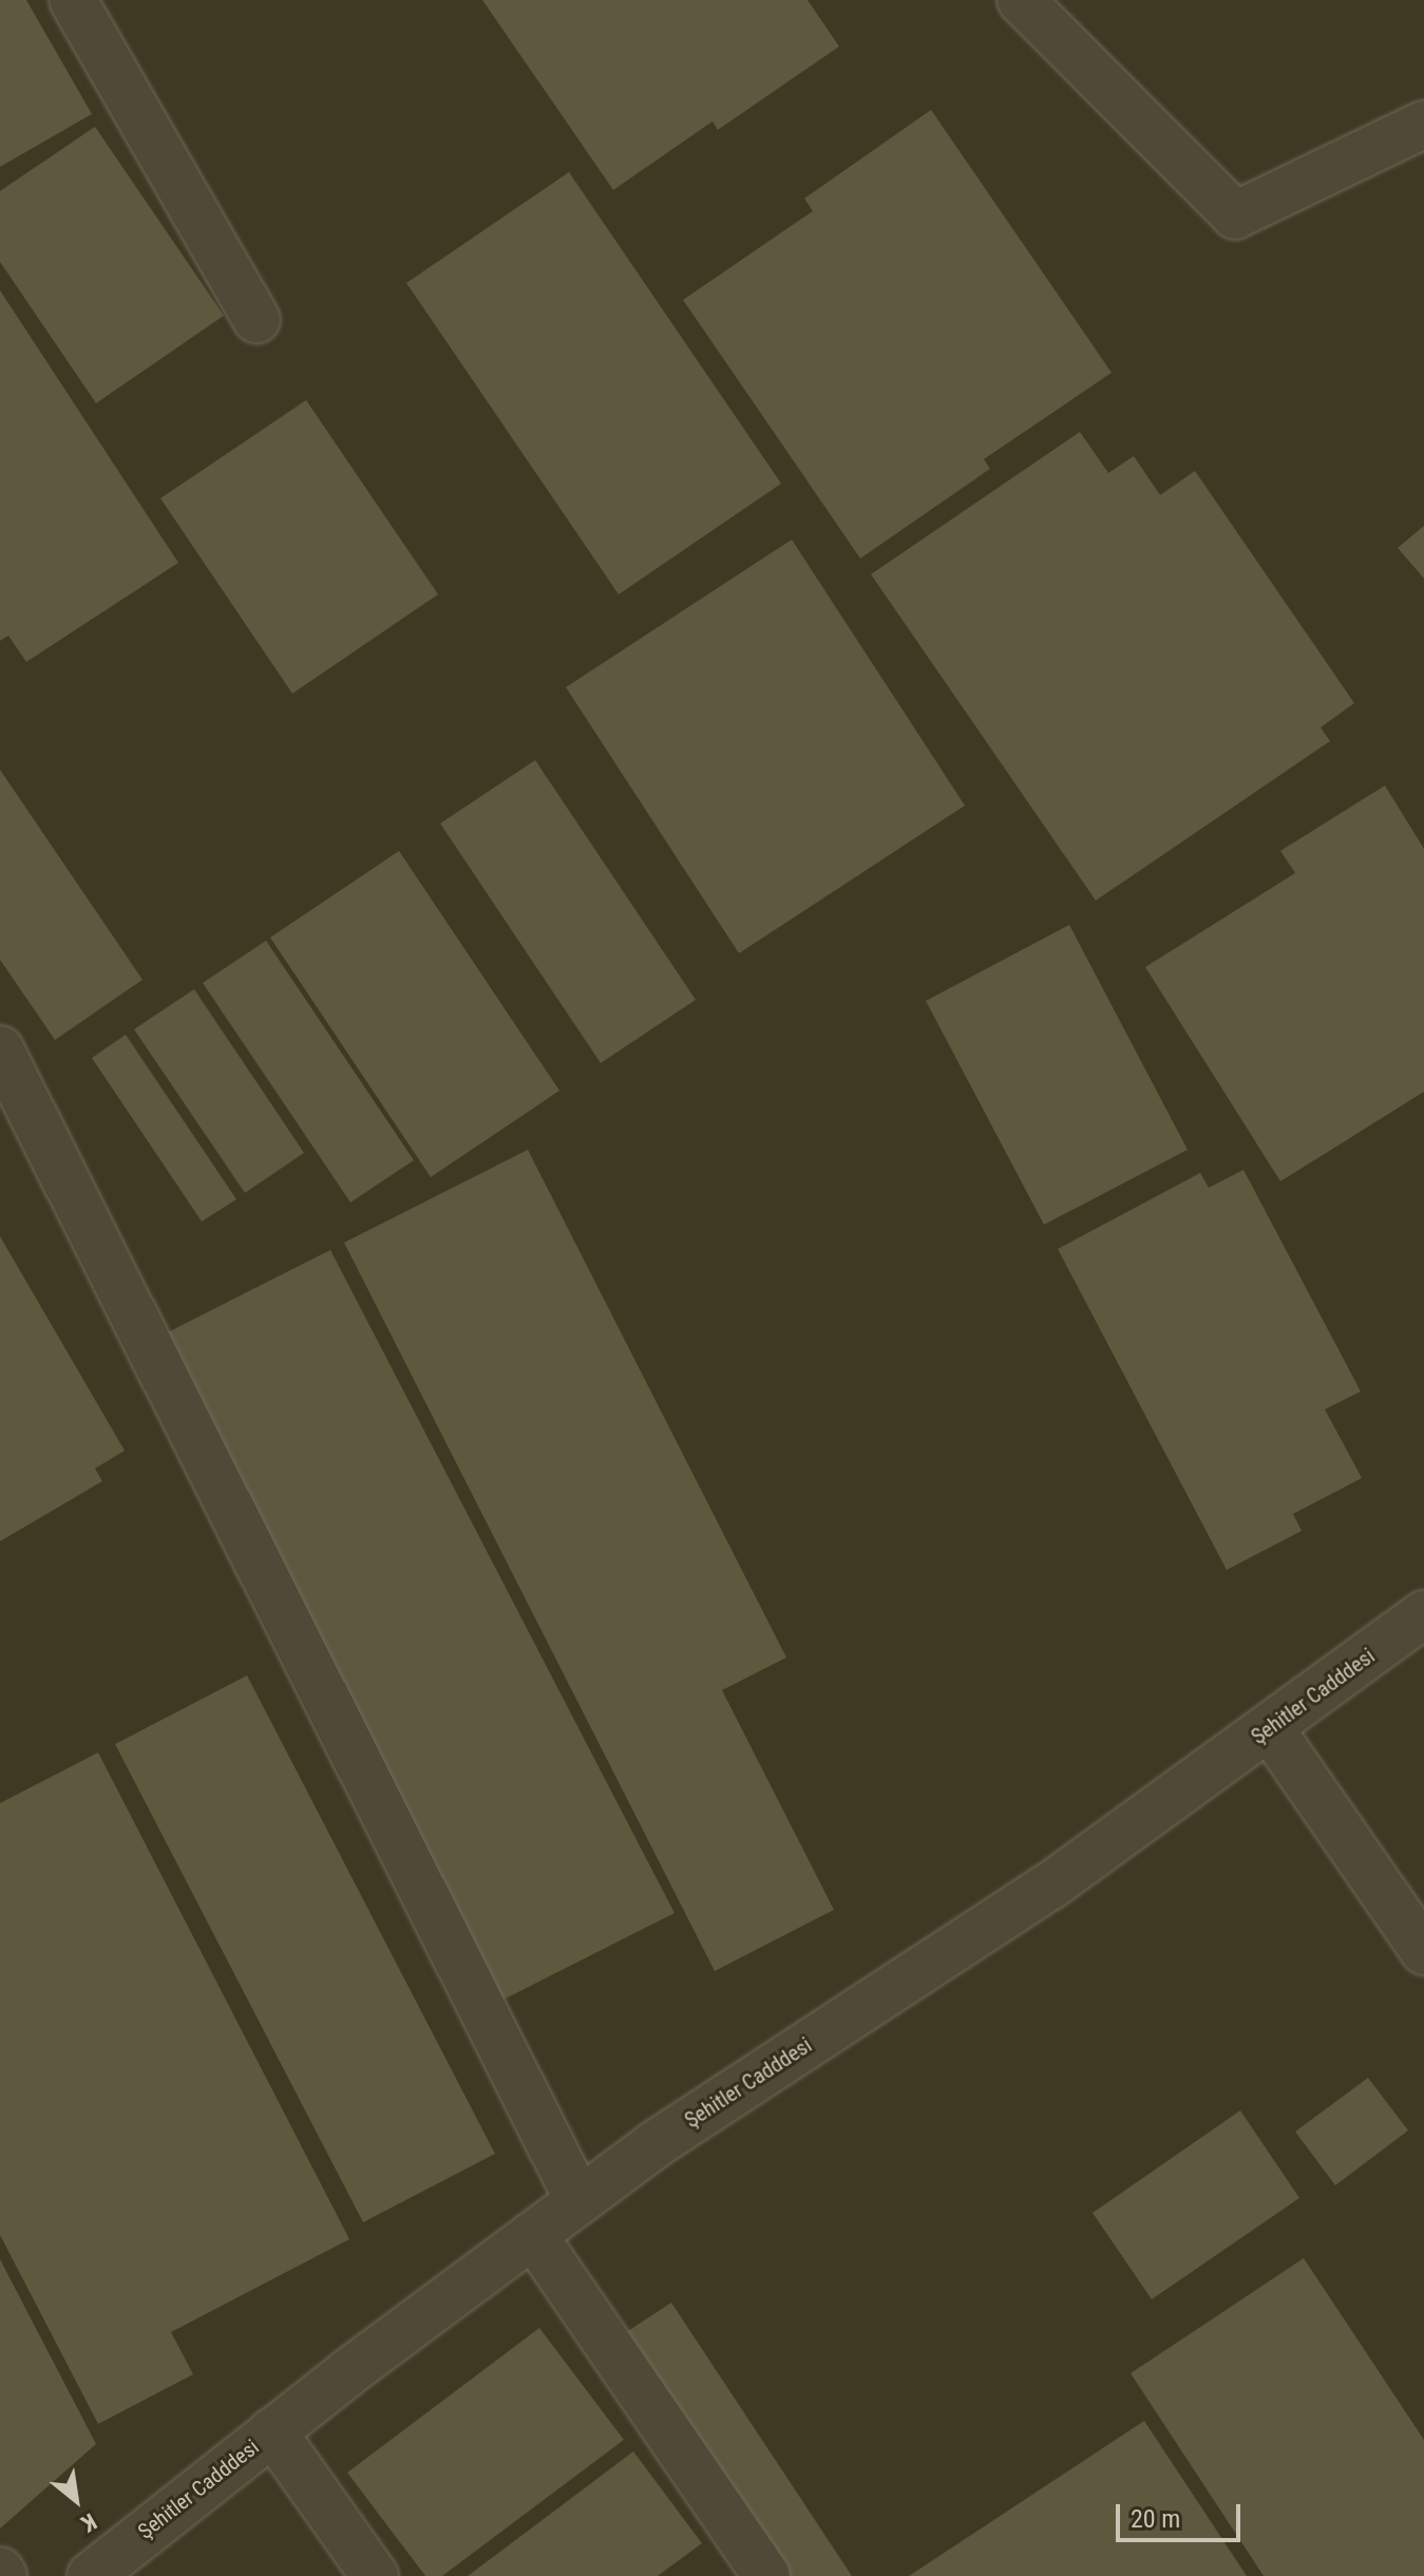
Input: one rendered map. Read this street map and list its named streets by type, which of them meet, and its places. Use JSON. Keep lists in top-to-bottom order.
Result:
{
  "streets": {
    "street": ["Şehitler Cadddesi"]
  },
  "scale_bar": "20 m",
  "north": "bottom right"
}
